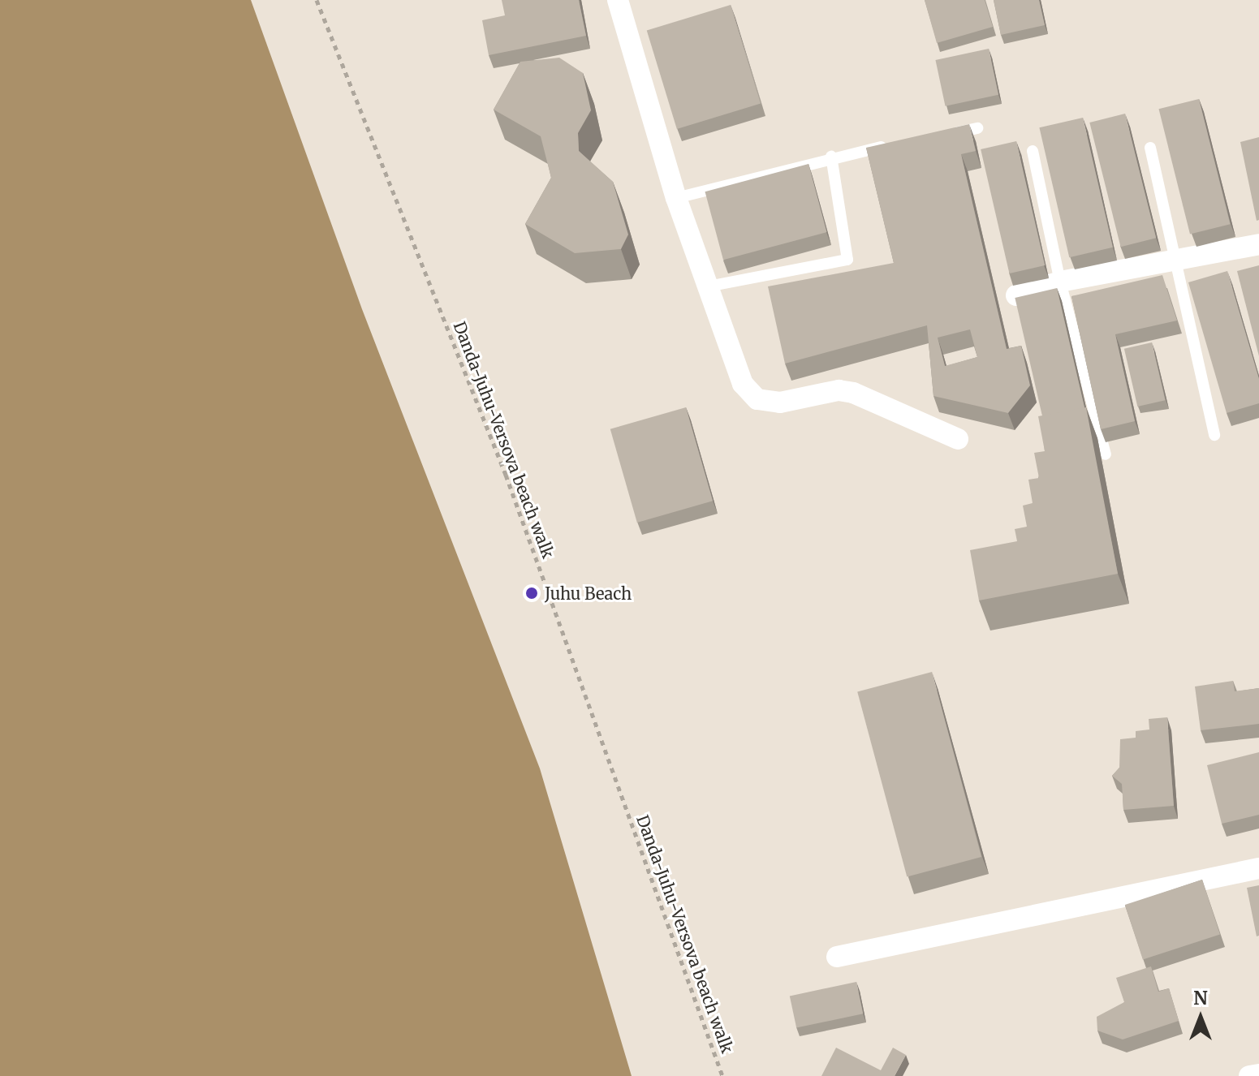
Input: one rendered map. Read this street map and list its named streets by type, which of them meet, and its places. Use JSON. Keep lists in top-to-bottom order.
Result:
{
  "streets": {
    "path": ["Danda-Juhu-Versova beach walk"]
  },
  "places": ["Juhu Beach"],
  "north": "top"
}
